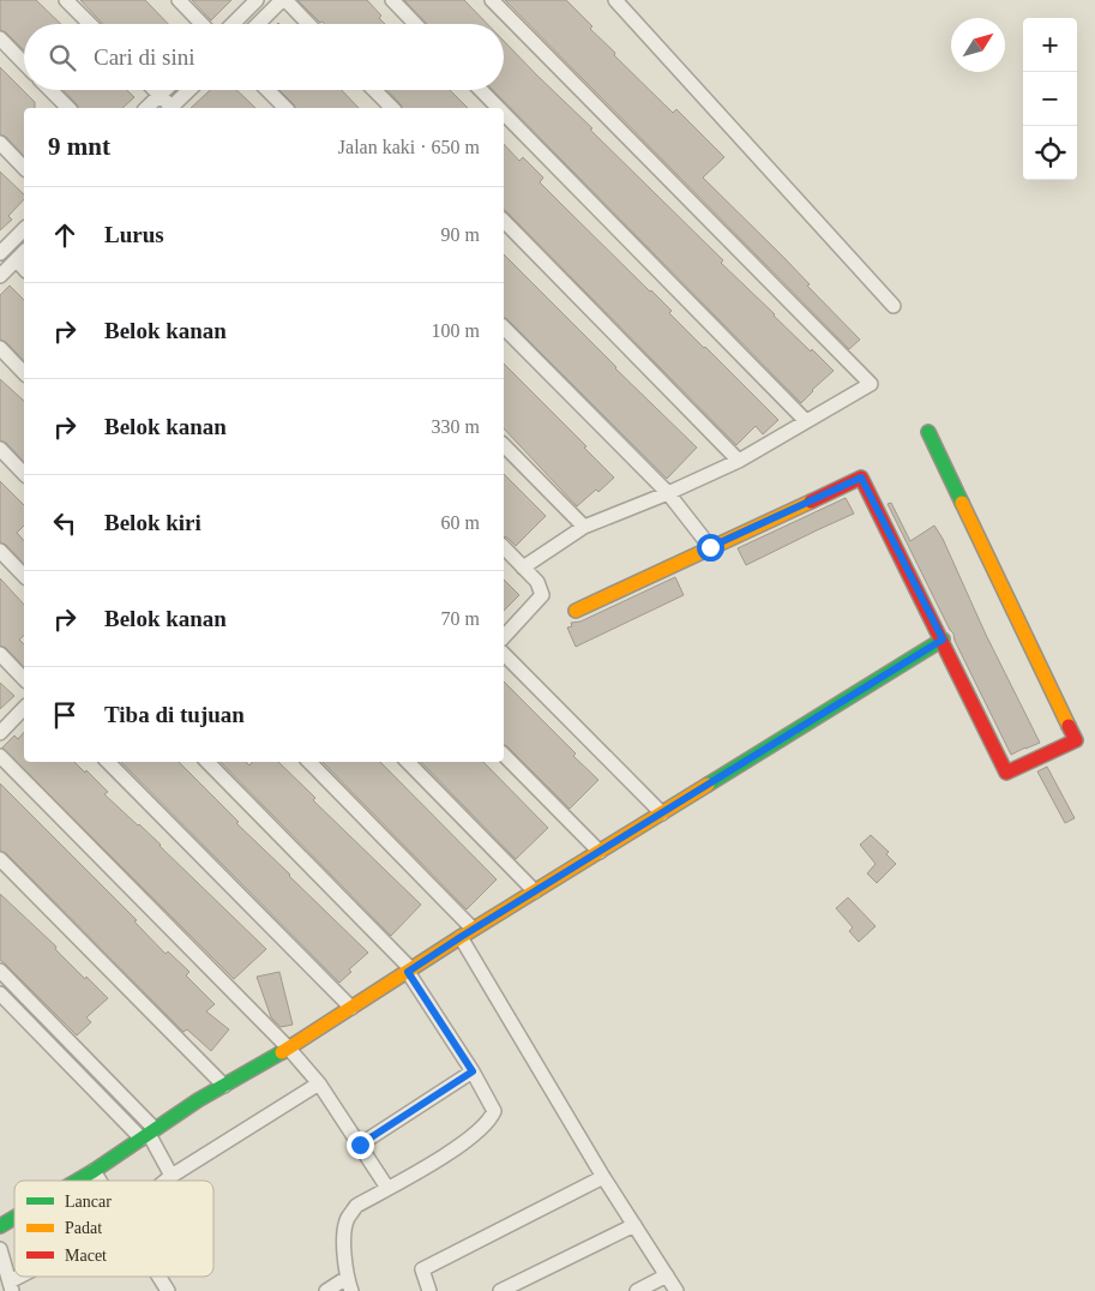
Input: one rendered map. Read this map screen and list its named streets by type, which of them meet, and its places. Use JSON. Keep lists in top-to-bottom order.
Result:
{
  "legend": ["Lancar", "Padat", "Macet"],
  "north": "top right",
  "page": {
    "map_buttons": ["+", "−"],
    "search": "Cari di sini",
    "heading": ["9 mnt", "Jalan kaki · 650 m"],
    "list": [
      ["Lurus", "90 m"],
      ["Belok kanan", "100 m"],
      ["Belok kanan", "330 m"],
      ["Belok kiri", "60 m"],
      ["Belok kanan", "70 m"],
      "Tiba di tujuan"
    ]
  }
}
